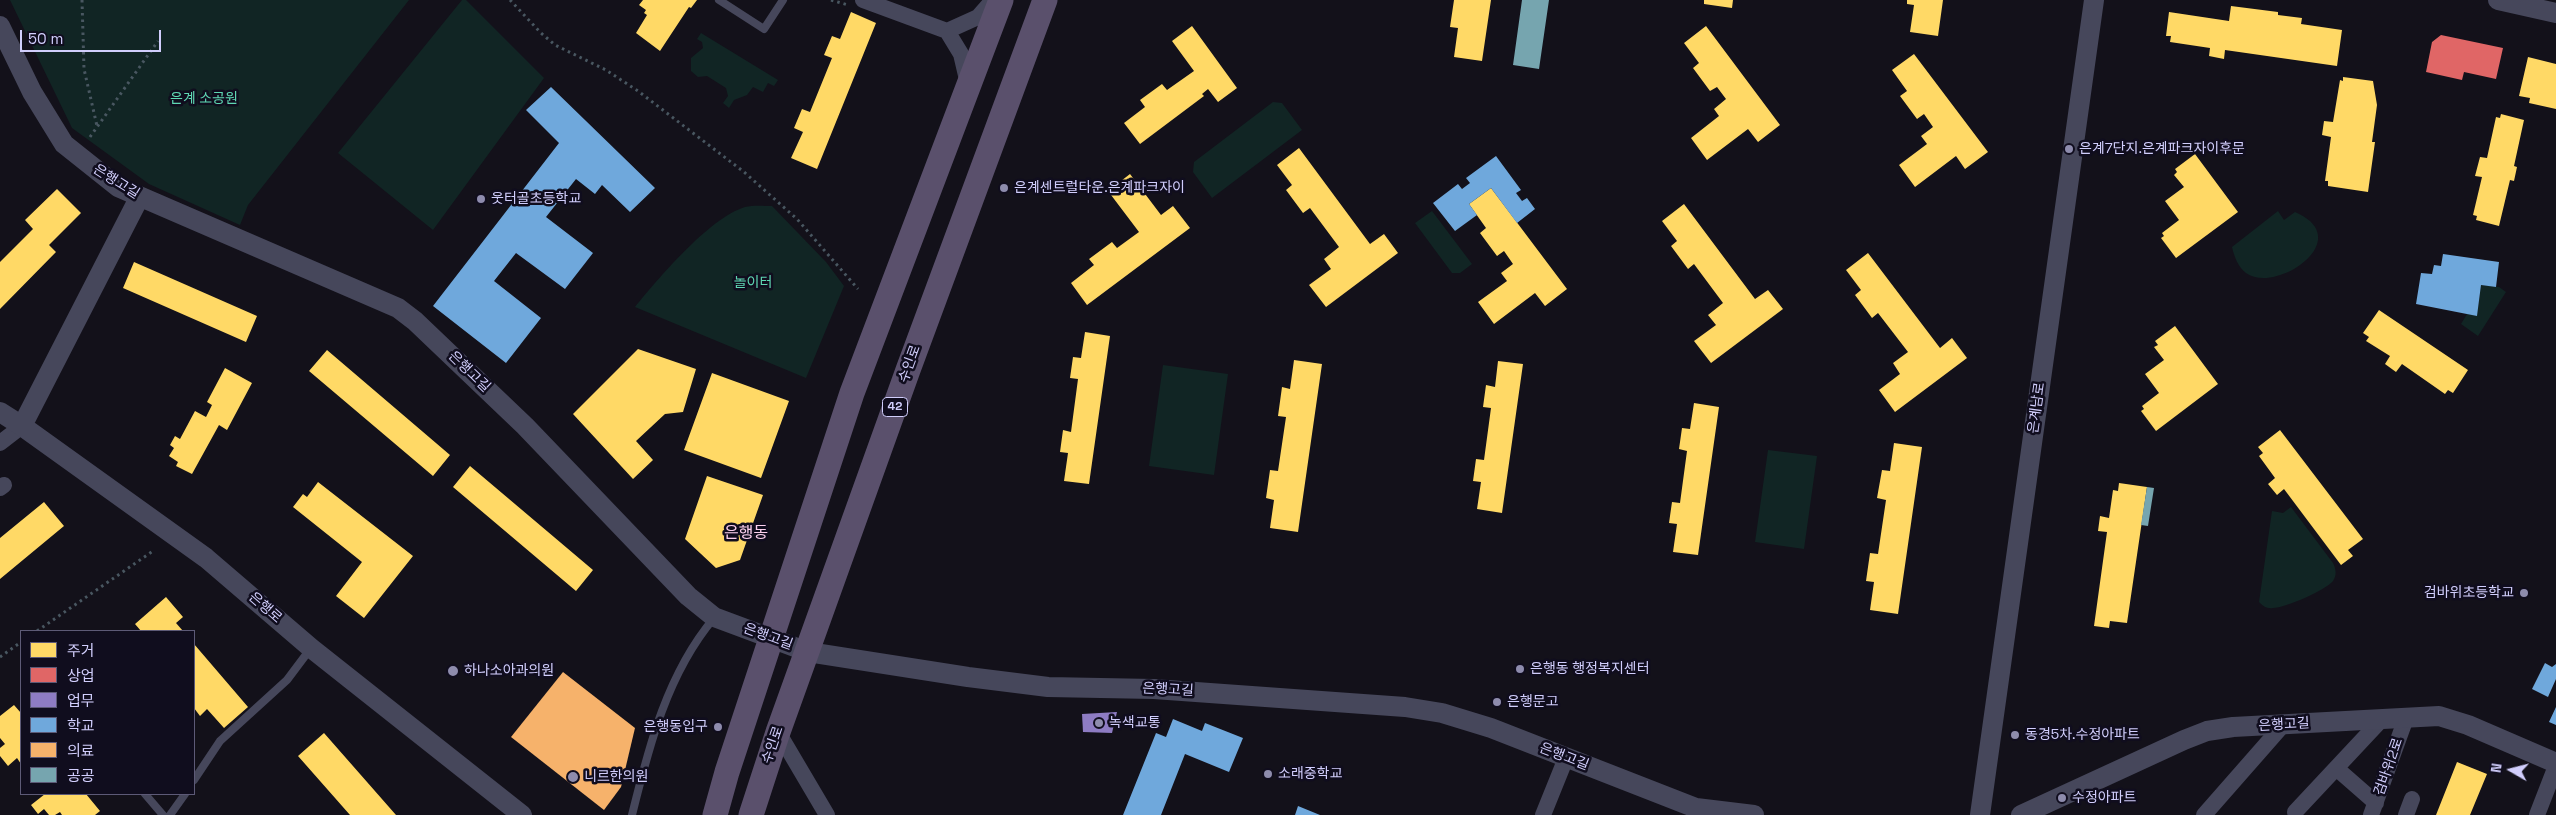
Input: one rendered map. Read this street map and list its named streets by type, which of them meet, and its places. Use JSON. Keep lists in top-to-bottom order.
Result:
{
  "streets": {
    "main road": ["수인로", "42"],
    "street": [
      "은행고길",
      "은계남로",
      "은행로",
      "검바위2로"
    ]
  },
  "crossings": [
    ["은행고길", "수인로"],
    ["은행고길", "검바위2로"]
  ],
  "districts": ["은행동"],
  "parks": ["은계 소공원", "놀이터"],
  "places": [
    "은계7단지.은계파크자이후문",
    "은계센트럴타운.은계파크자이",
    "웃터골초등학교",
    "검바위초등학교",
    "은행동 행정복지센터",
    "하나소아과의원",
    "은행문고",
    "녹색교통",
    "은행동입구",
    "동경5차.수정아파트",
    "소래중학교",
    "니르한의원",
    "수정아파트"
  ],
  "legend": [
    "주거",
    "상업",
    "업무",
    "학교",
    "의료",
    "공공"
  ],
  "scale_bar": "50 m",
  "north": "left"
}
